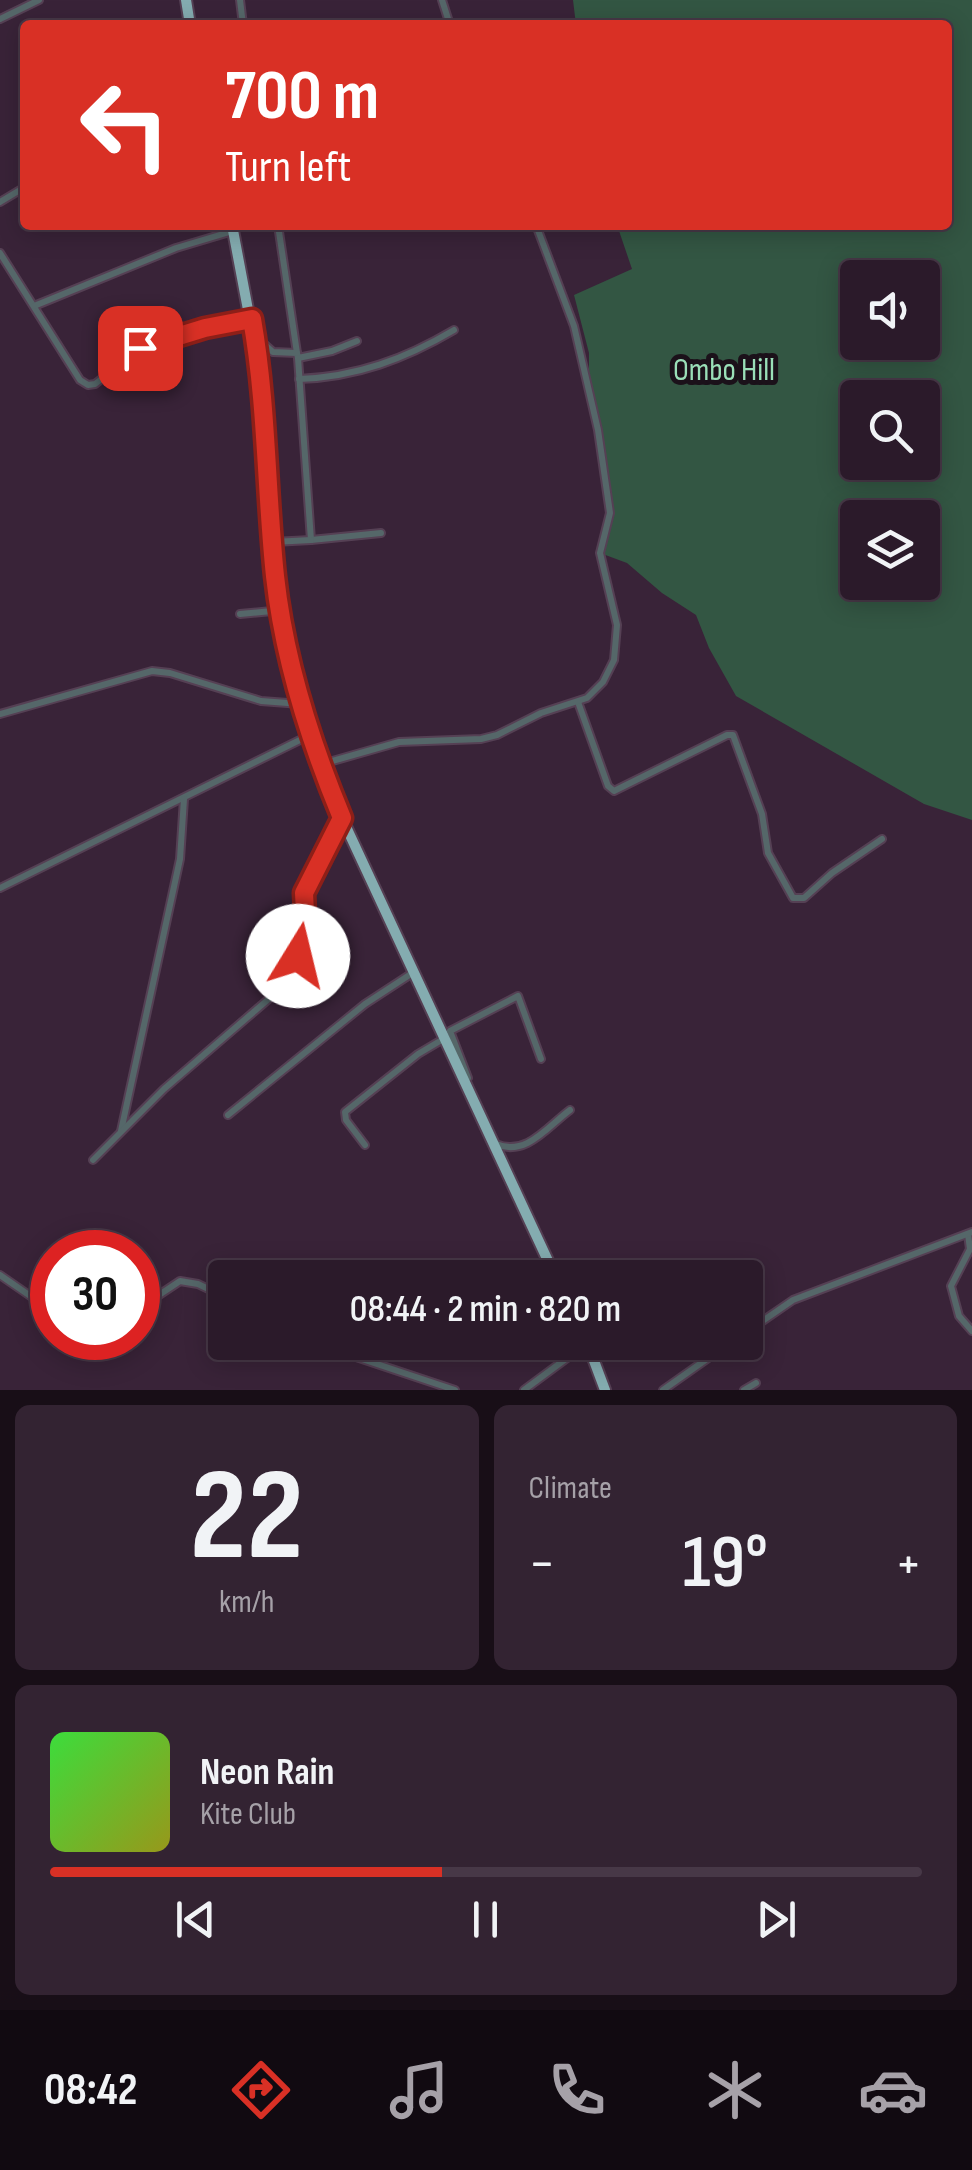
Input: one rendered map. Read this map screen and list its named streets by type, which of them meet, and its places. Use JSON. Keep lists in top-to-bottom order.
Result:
{
  "parks": ["Ombo Hill"],
  "page": {
    "turn": ["700 m", "Turn left"],
    "limit": "30",
    "trip": "08:44 · 2 min · 820 m",
    "tile": [
      ["22", "km/h"],
      "Climate"
    ],
    "heat": ["−", "19°", "+"],
    "song": ["Neon Rain", "Kite Club"],
    "tabs": "08:42"
  }
}
